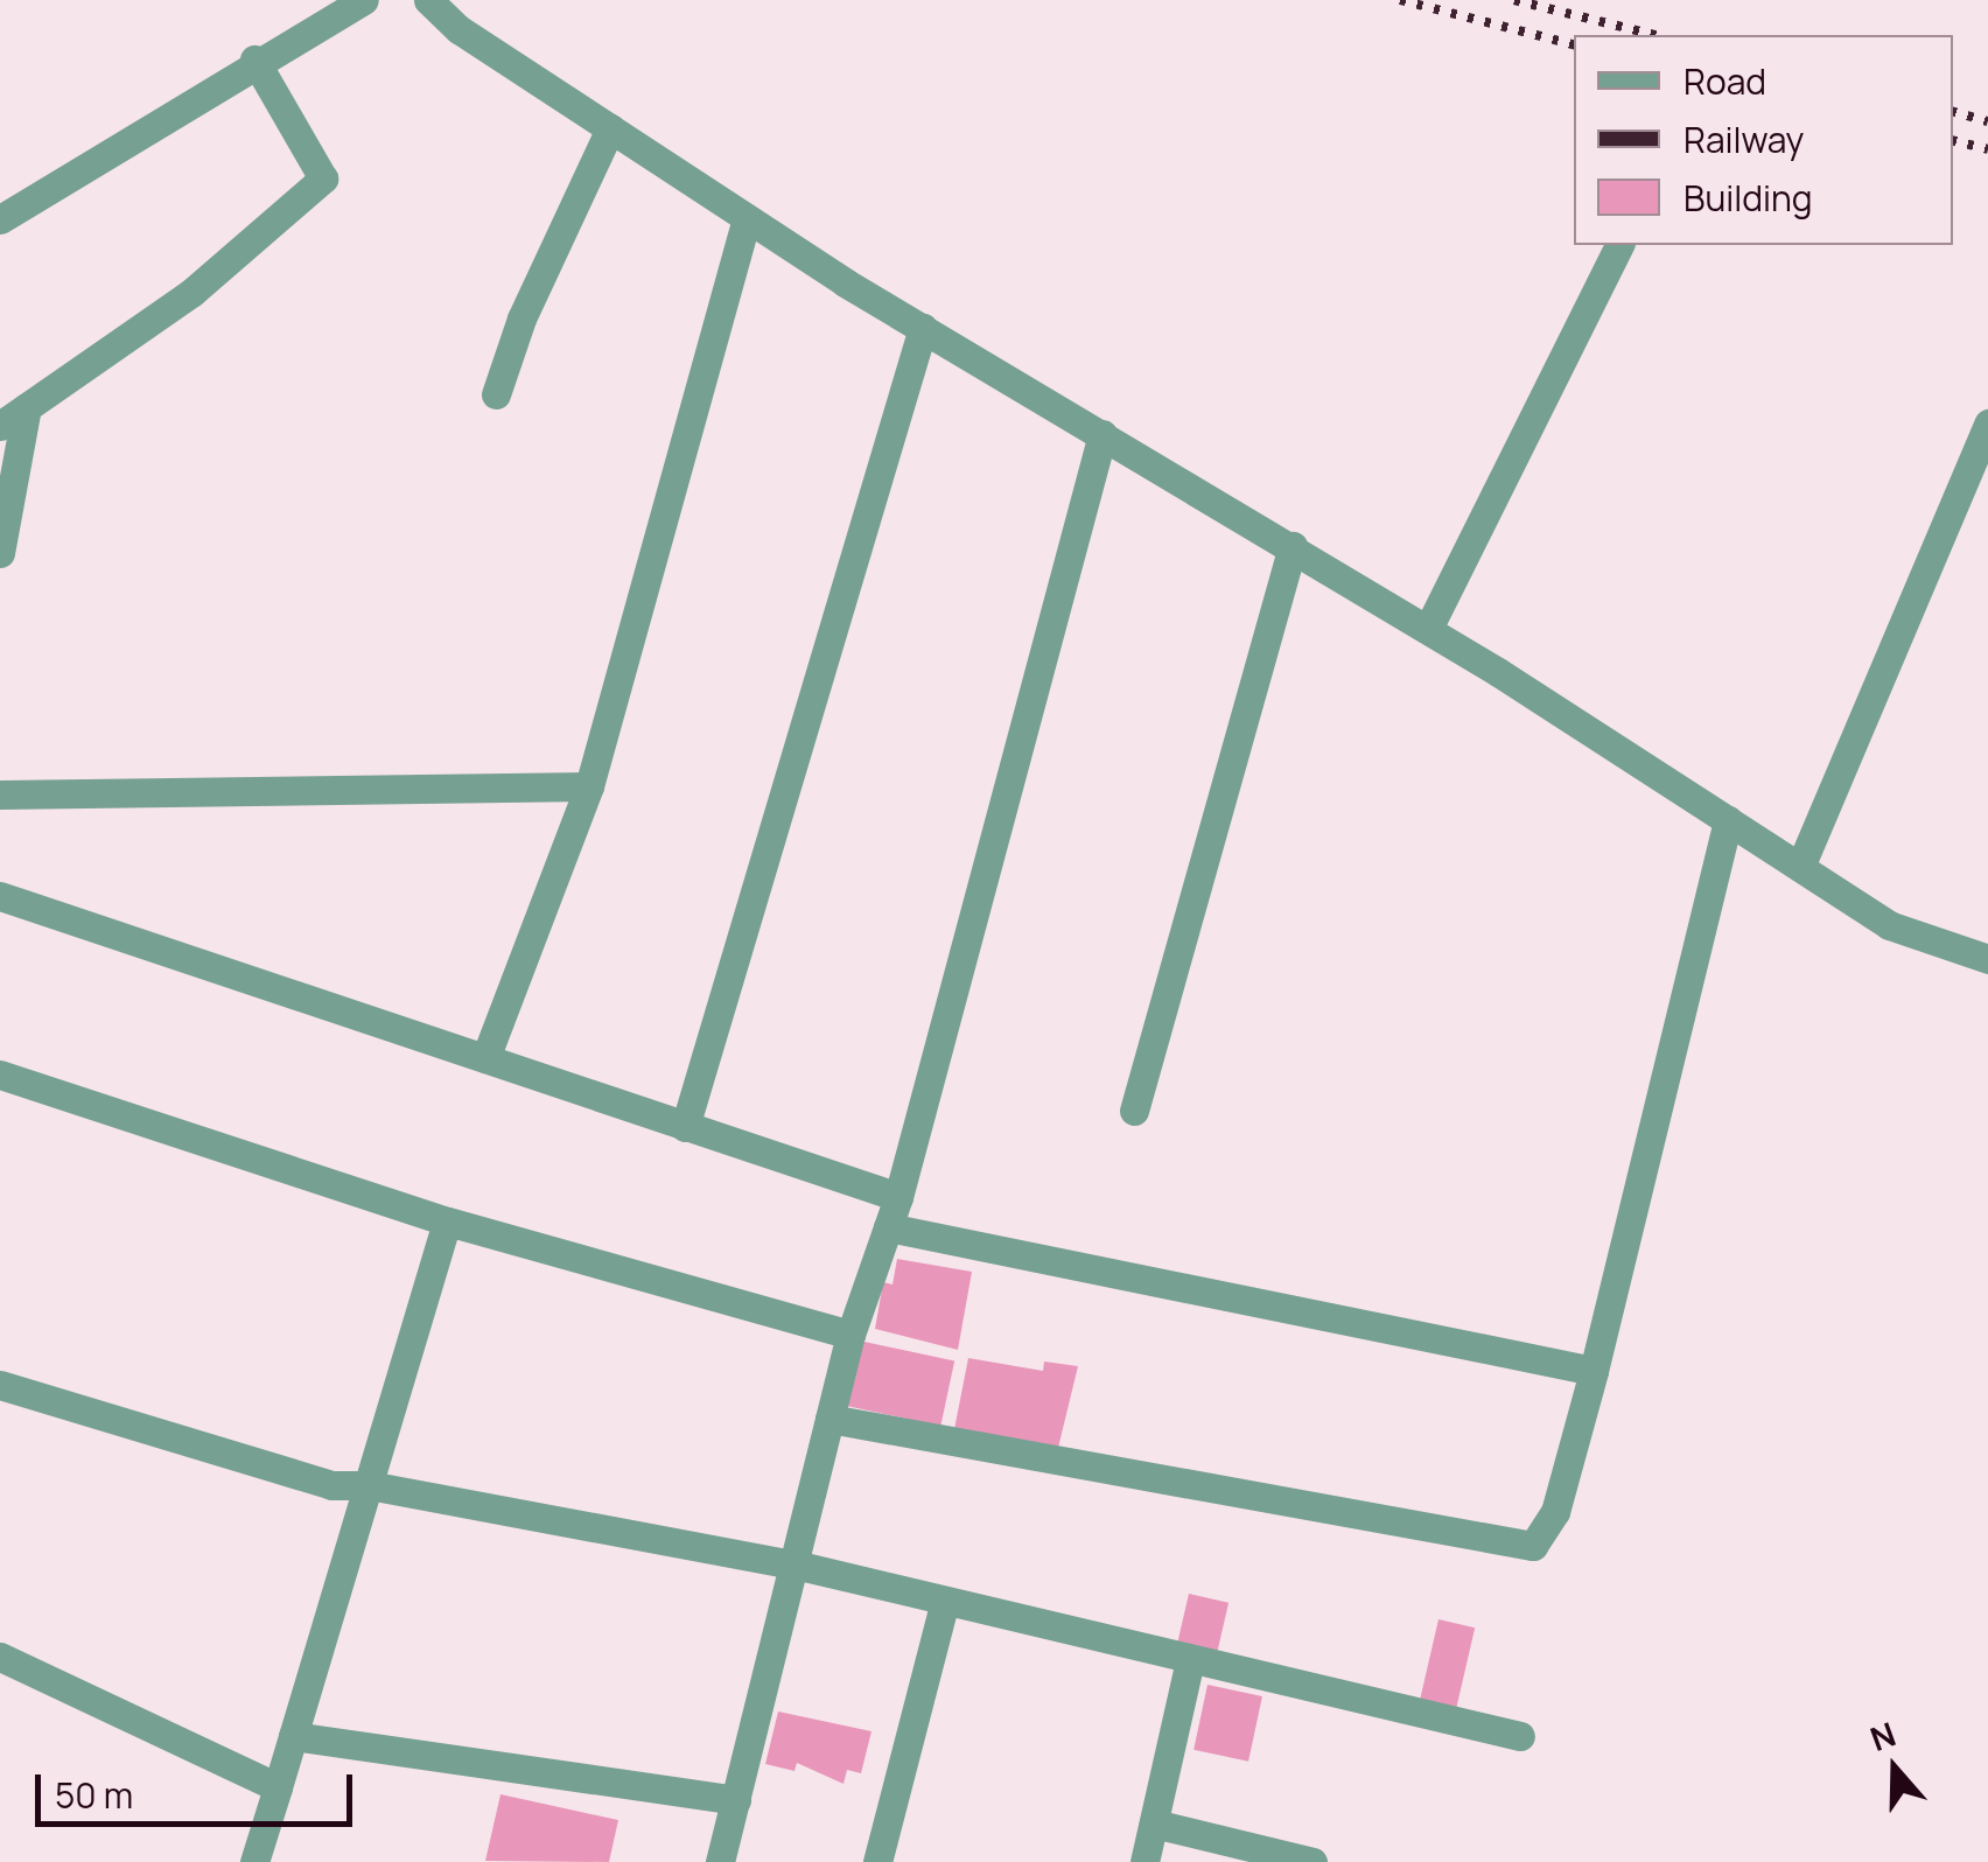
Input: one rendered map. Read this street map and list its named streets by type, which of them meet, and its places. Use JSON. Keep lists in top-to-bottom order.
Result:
{
  "legend": ["Road", "Railway", "Building"],
  "scale_bar": "50 m",
  "north": "top"
}
